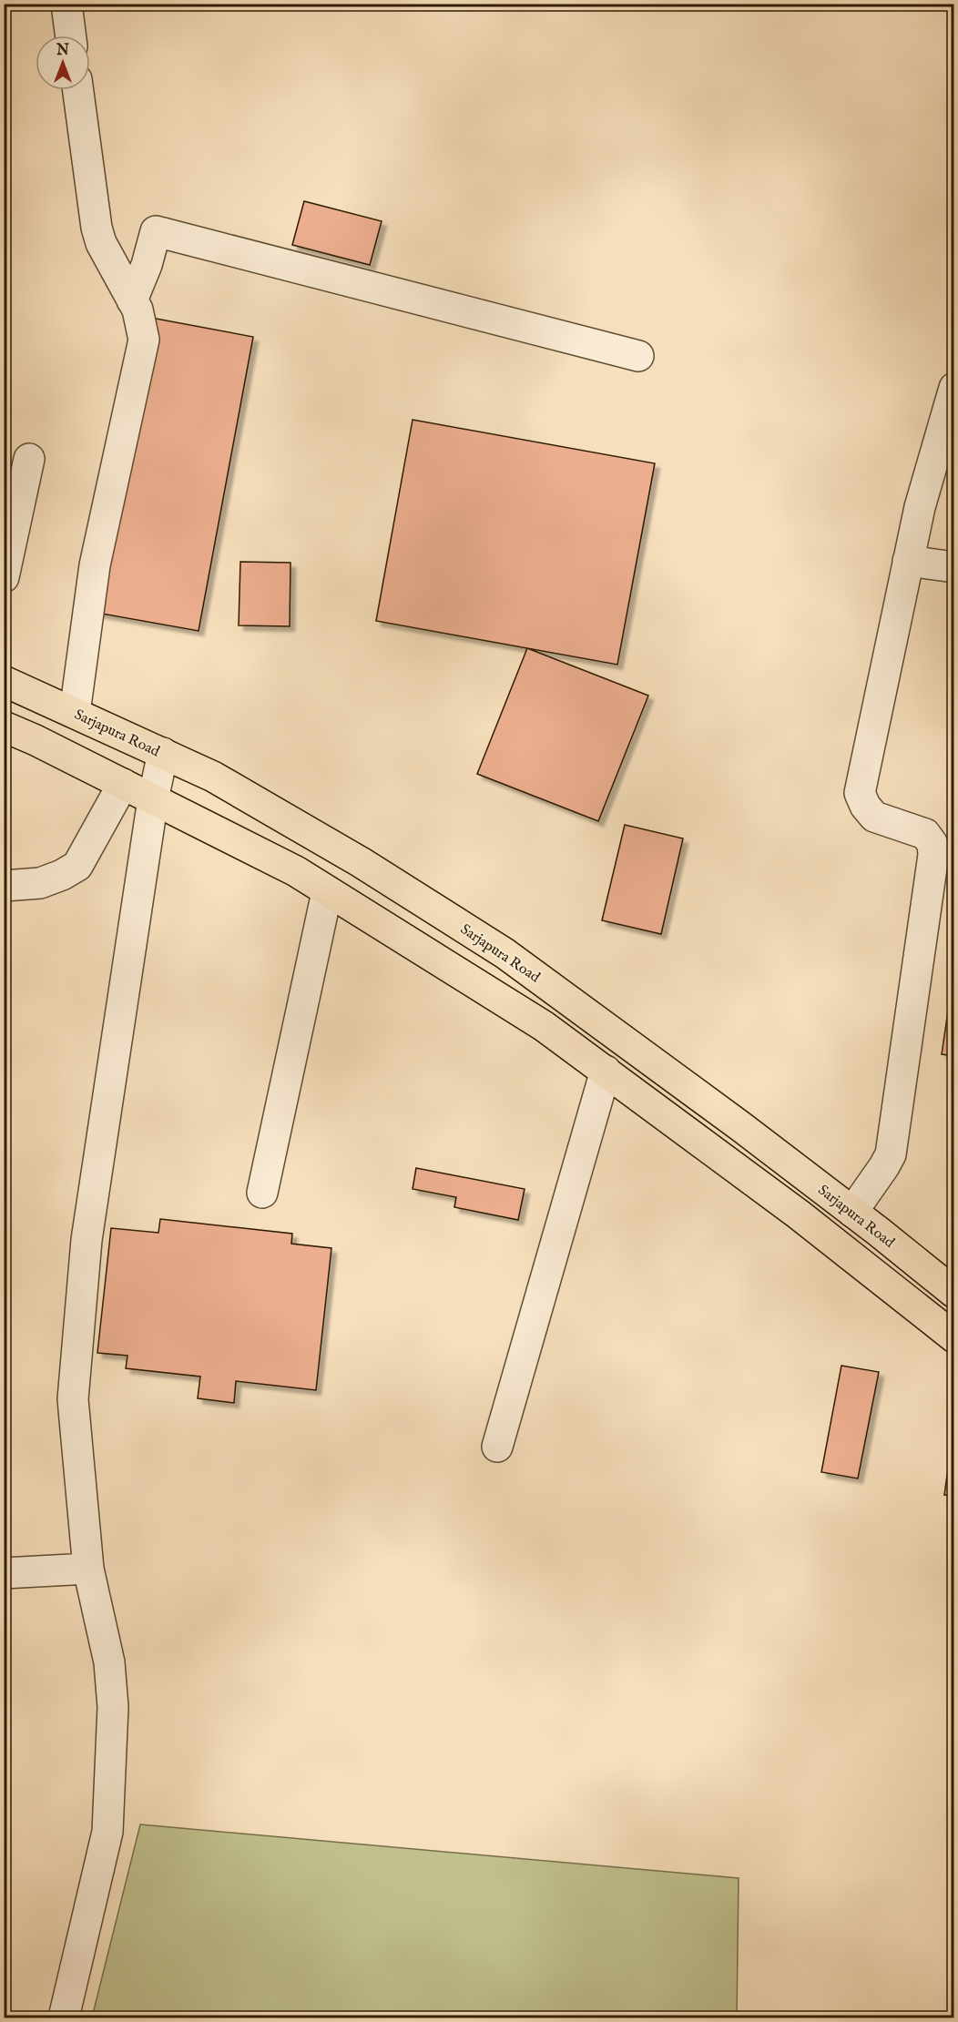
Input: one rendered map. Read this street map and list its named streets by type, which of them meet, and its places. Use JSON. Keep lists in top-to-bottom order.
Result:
{
  "streets": {
    "main road": ["Sarjapura Road"]
  },
  "north": "top"
}
